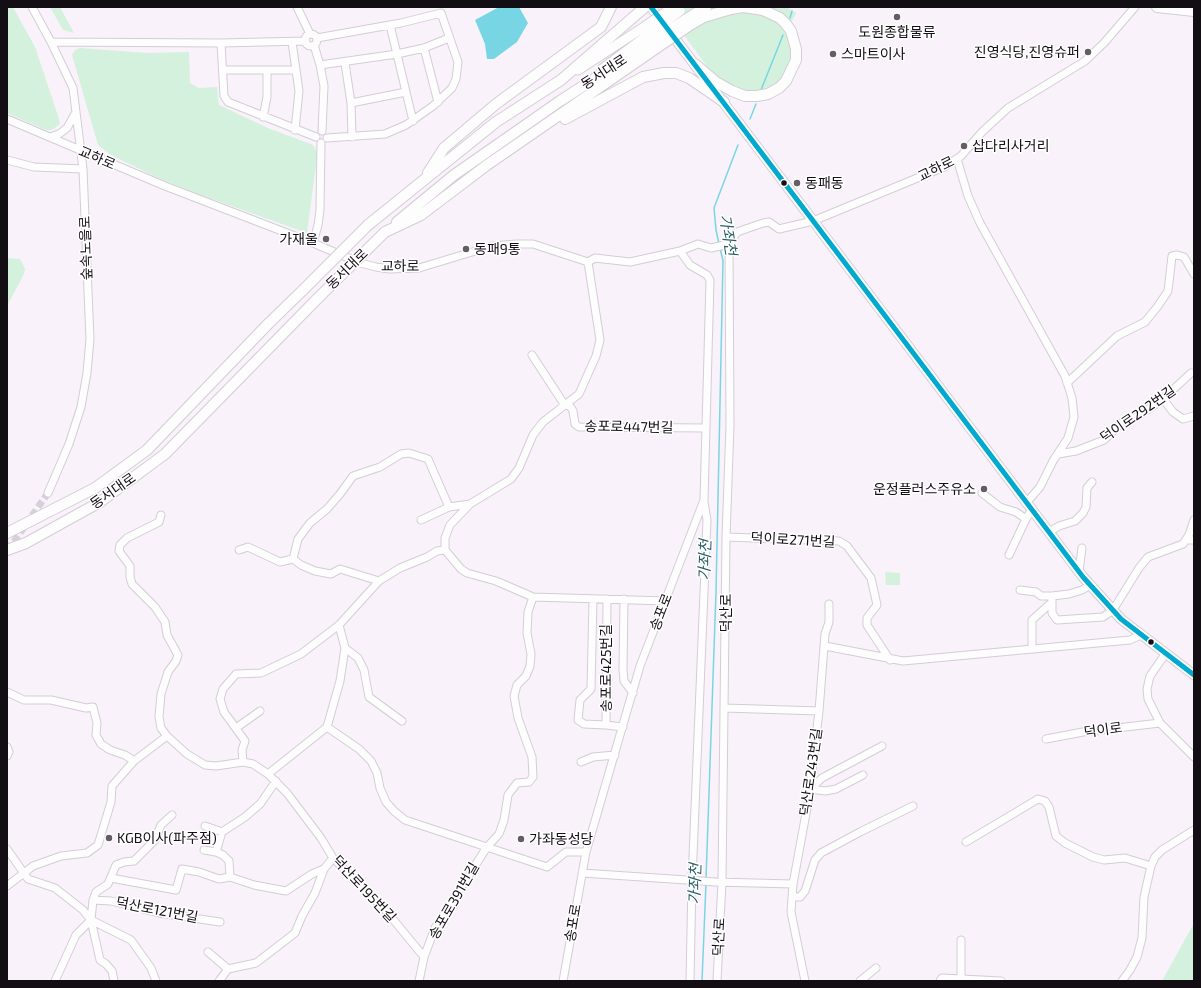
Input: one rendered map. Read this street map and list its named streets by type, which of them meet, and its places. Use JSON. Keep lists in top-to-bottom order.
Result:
{
  "streets": {
    "highway": ["동서대로"],
    "street": [
      "교하로",
      "숲속노을로",
      "덕이로292번길",
      "송포로447번길",
      "덕이로271번길",
      "송포로",
      "덕산로",
      "송포로425번길",
      "덕이로",
      "덕산로243번길",
      "덕산로195번길",
      "송포로391번길",
      "덕산로121번길"
    ]
  },
  "crossings": [
    ["교하로", "숲속노을로"],
    ["교하로", "송포로"],
    ["교하로", "덕산로"],
    ["송포로447번길", "송포로"],
    ["덕이로271번길", "덕산로"],
    ["송포로", "덕산로"],
    ["송포로", "송포로391번길"],
    ["덕산로195번길", "송포로391번길"]
  ],
  "water": ["가좌천"],
  "places": [
    "도원종합물류",
    "진영식당,진영슈퍼",
    "스마트이사",
    "삽다리사거리",
    "동패동",
    "가재울",
    "동패9통",
    "운정플러스주유소",
    "KGB이사(파주점)",
    "가좌동성당"
  ]
}
